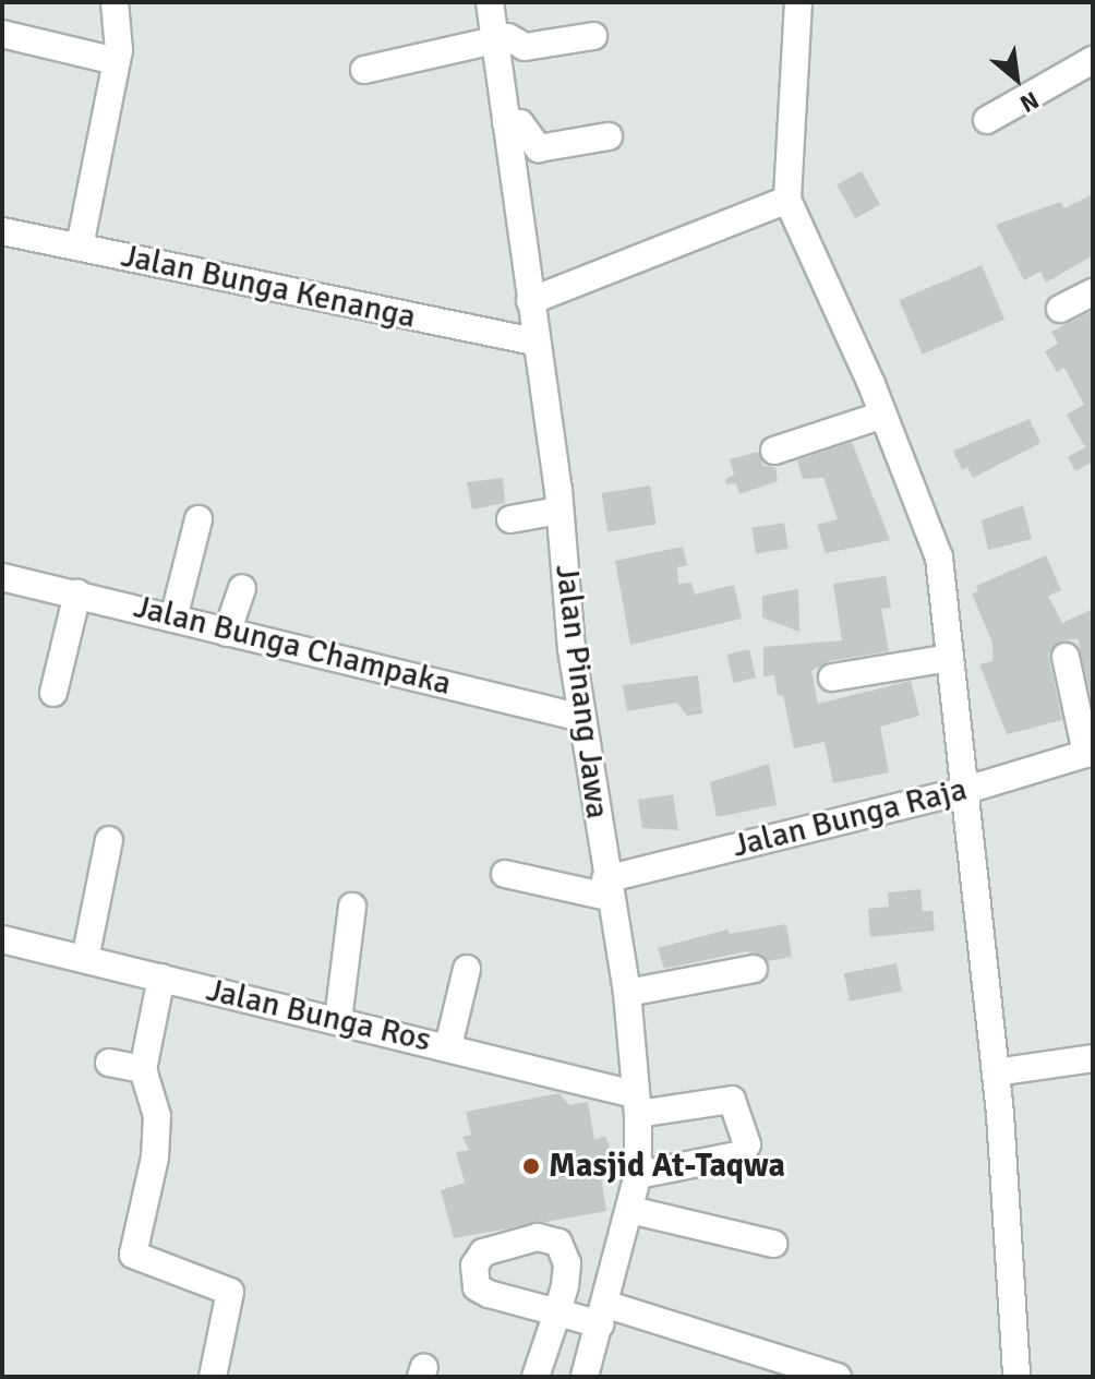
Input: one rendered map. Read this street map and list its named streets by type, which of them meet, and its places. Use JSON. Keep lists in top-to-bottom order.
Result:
{
  "streets": {
    "street": [
      "Jalan Bunga Kenanga",
      "Jalan Bunga Champaka",
      "Jalan Pinang Jawa",
      "Jalan Bunga Raja",
      "Jalan Bunga Ros"
    ]
  },
  "crossings": [
    ["Jalan Bunga Kenanga", "Jalan Pinang Jawa"],
    ["Jalan Bunga Champaka", "Jalan Pinang Jawa"],
    ["Jalan Pinang Jawa", "Jalan Bunga Raja"],
    ["Jalan Pinang Jawa", "Jalan Bunga Ros"]
  ],
  "places": ["Masjid At-Taqwa"],
  "north": "bottom right"
}
